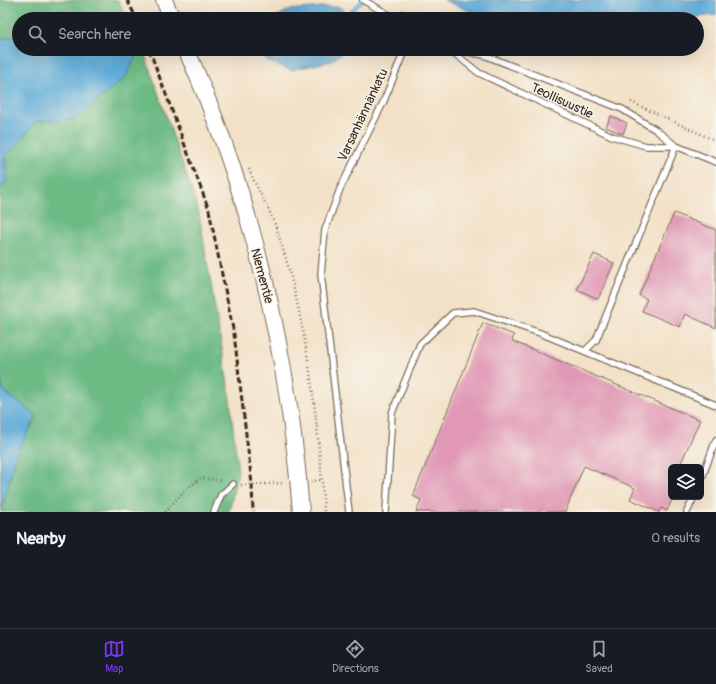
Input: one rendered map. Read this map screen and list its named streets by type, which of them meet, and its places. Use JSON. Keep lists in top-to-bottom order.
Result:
{
  "streets": {
    "main road": ["Niementie"],
    "lane": ["Teollisuustie", "Varsanhännänkatu"]
  },
  "page": {
    "search": "Search here",
    "heading": ["Nearby", "0 results"],
    "nav": ["Map", "Directions", "Saved"]
  }
}
